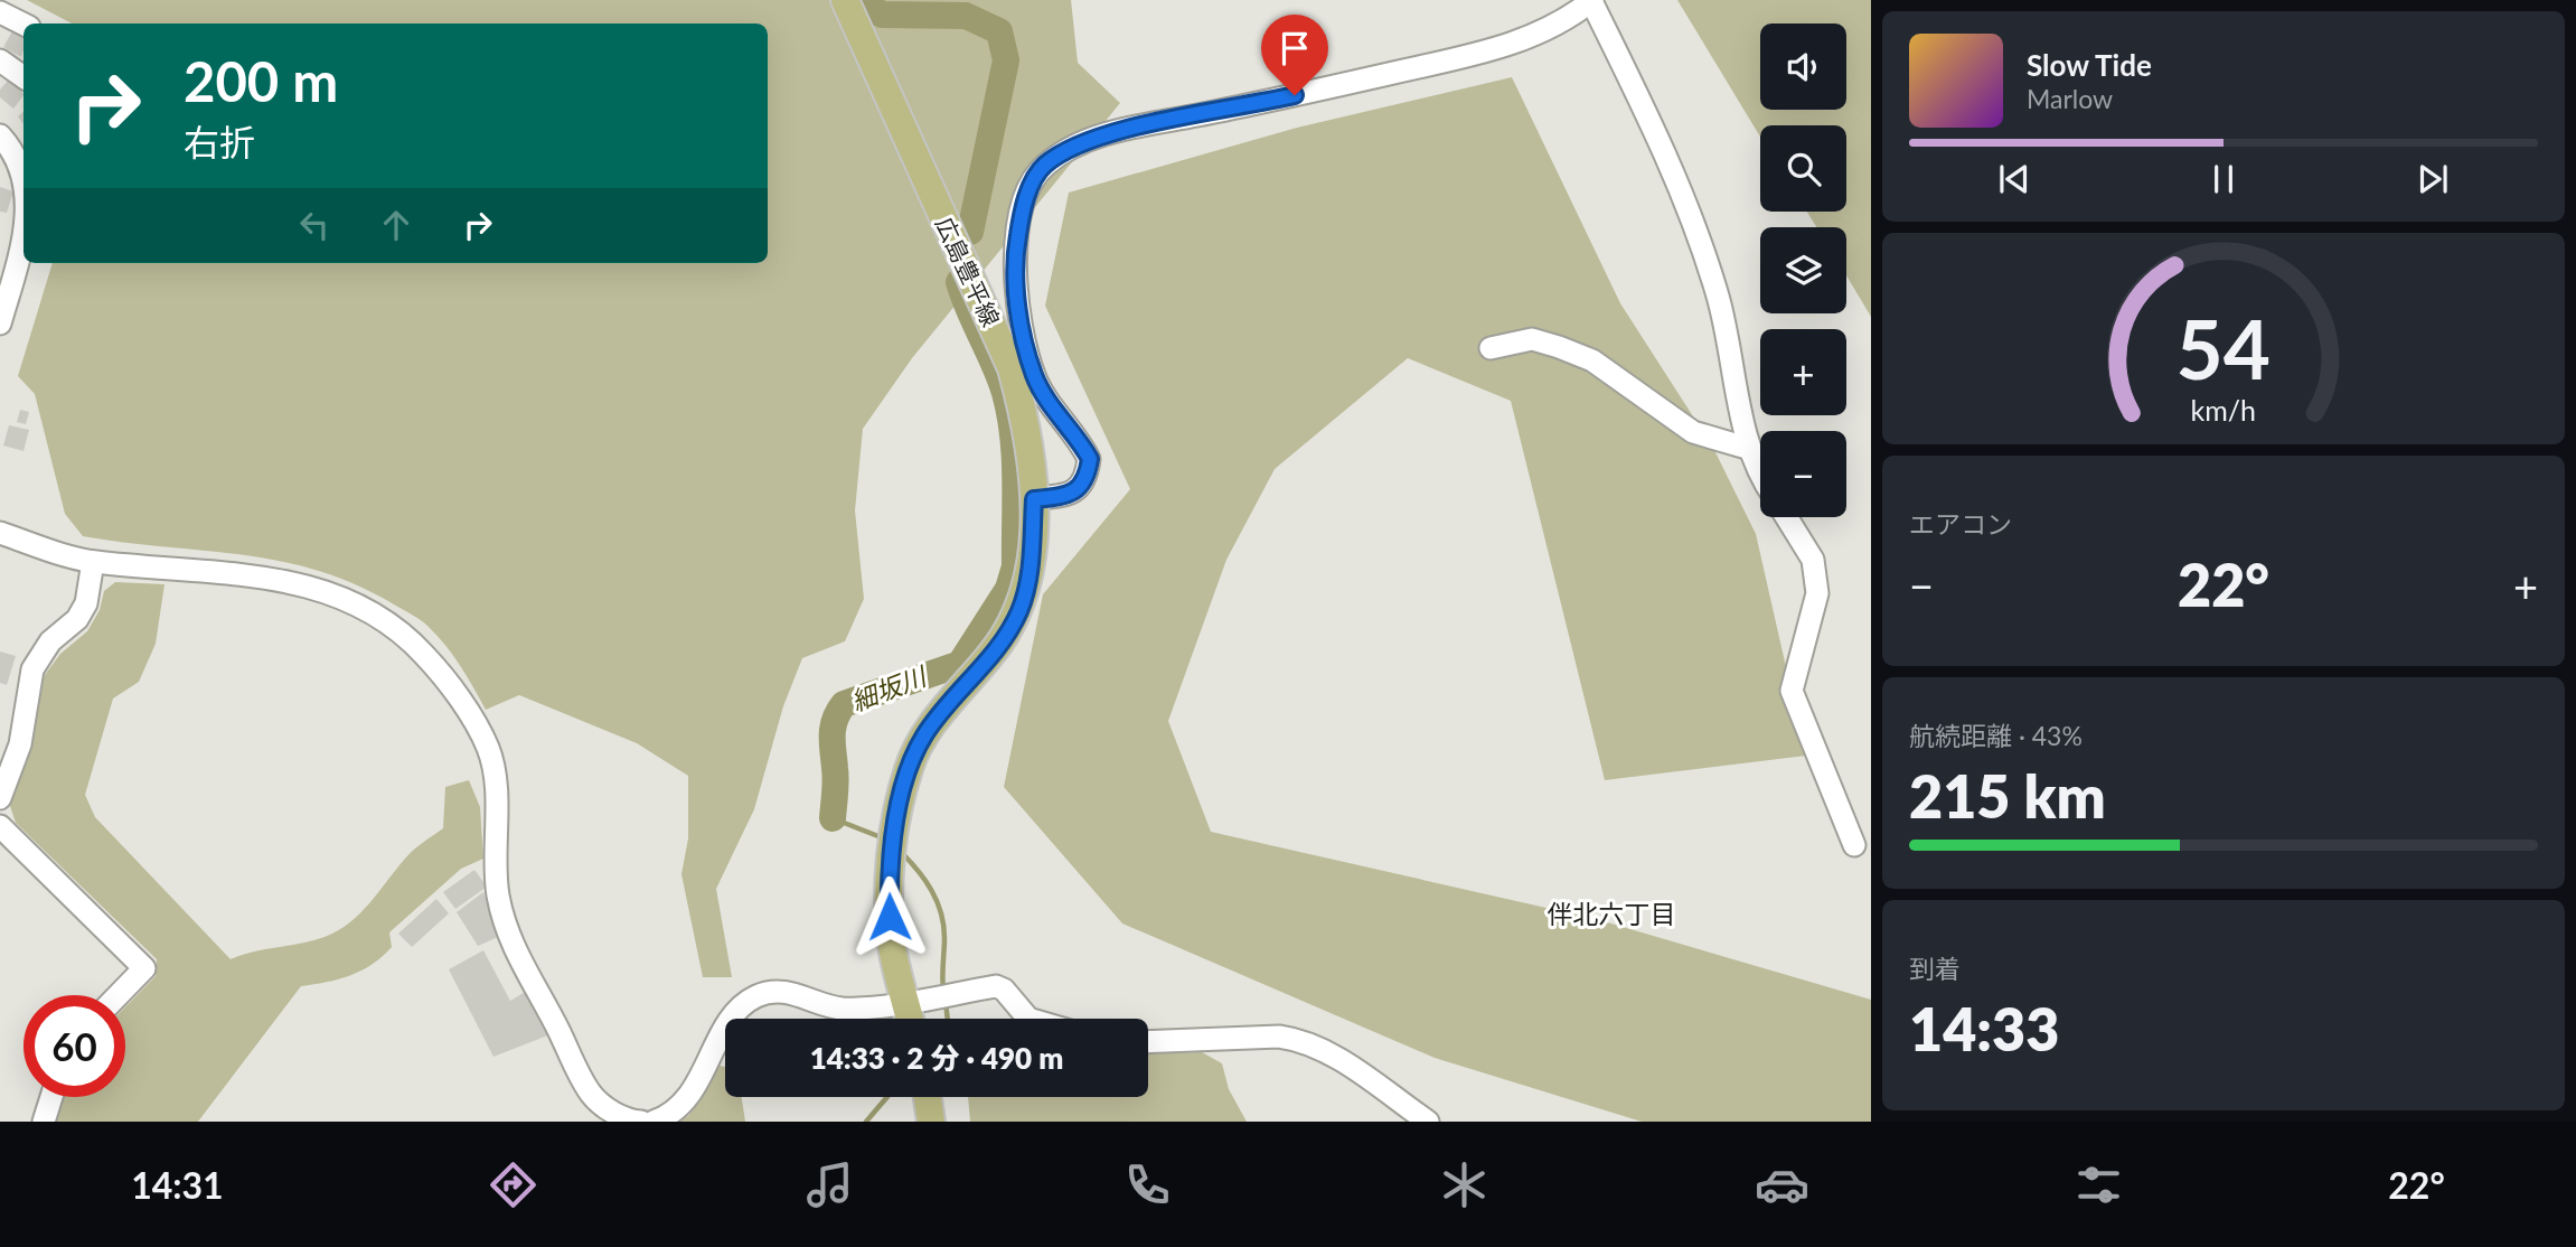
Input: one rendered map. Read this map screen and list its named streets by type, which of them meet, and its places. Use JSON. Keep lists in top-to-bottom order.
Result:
{
  "streets": {
    "main road": ["広島豊平線"]
  },
  "districts": ["伴北六丁目"],
  "water": ["細坂川"],
  "page": {
    "map_buttons": ["+", "−"],
    "turn": ["200 m", "右折"],
    "song": ["Slow Tide", "Marlow"],
    "tile": [
      "エアコン",
      ["航続距離 · 43%", "215 km"],
      ["到着", "14:33"]
    ],
    "heat": ["−", "22°", "+"],
    "limit": "60",
    "trip": "14:33 · 2 分 · 490 m",
    "tabs": ["14:31", "22°"],
    "gauge": ["54", "km/h"]
  }
}
